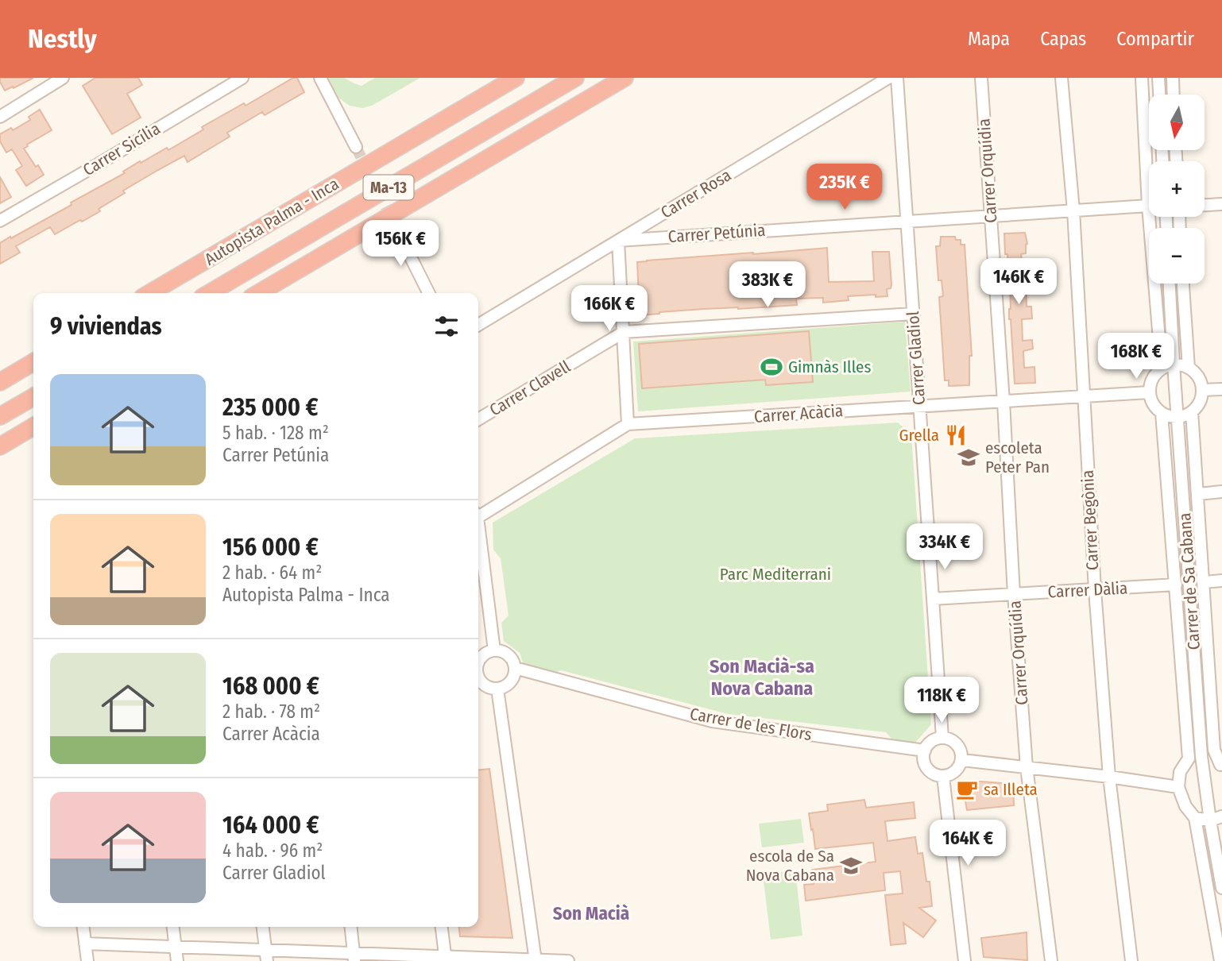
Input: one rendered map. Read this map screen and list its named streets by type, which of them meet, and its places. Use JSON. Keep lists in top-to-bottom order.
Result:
{
  "streets": {
    "highway": ["Ma-13", "Autopista Palma - Inca"],
    "street": [
      "Carrer Sicília",
      "Carrer Orquídia",
      "Carrer Rosa",
      "Carrer Petúnia",
      "Carrer Gladiol",
      "Carrer Clavell",
      "Carrer Acàcia",
      "Carrer Begònia",
      "Carrer de Sa Cabana",
      "Carrer Dàlia",
      "Carrer de les Flors"
    ]
  },
  "crossings": [
    ["Carrer Orquídia", "Carrer Petúnia"],
    ["Carrer Orquídia", "Carrer Acàcia"],
    ["Carrer Orquídia", "Carrer Dàlia"],
    ["Carrer Rosa", "Carrer Petúnia"],
    ["Carrer Petúnia", "Carrer Gladiol"],
    ["Carrer Petúnia", "Carrer Begònia"],
    ["Carrer Gladiol", "Carrer Clavell"],
    ["Carrer Gladiol", "Carrer Acàcia"],
    ["Carrer Gladiol", "Carrer Dàlia"],
    ["Carrer Gladiol", "Carrer de les Flors"],
    ["Carrer Acàcia", "Carrer Begònia"],
    ["Carrer Begònia", "Carrer Dàlia"]
  ],
  "districts": ["Son Macià-sa Nova Cabana", "Son Macià"],
  "parks": ["Parc Mediterrani"],
  "places": {
    "sports": ["Gimnàs Illes"],
    "restaurant": ["Grella"],
    "school or university": ["escoleta Peter Pan", "escola de Sa Nova Cabana"],
    "cafe": ["sa Illeta"]
  },
  "north": "bottom",
  "page": {
    "header": "Nestly",
    "nav": ["Mapa", "Capas", "Compartir"],
    "map_buttons": ["+", "−"],
    "price": [
      "235K €",
      "156K €",
      "146K €",
      "383K €",
      "166K €",
      "168K €",
      "334K €",
      "118K €",
      "164K €"
    ],
    "heading": "9 viviendas",
    "list": [
      {
        "name": "235 000 €",
        "note": "5 hab. · 128 m² · Carrer Petúnia"
      },
      {
        "name": "156 000 €",
        "note": "2 hab. · 64 m² · Autopista Palma - Inca"
      },
      {
        "name": "168 000 €",
        "note": "2 hab. · 78 m² · Carrer Acàcia"
      },
      {
        "name": "164 000 €",
        "note": "4 hab. · 96 m² · Carrer Gladiol"
      }
    ]
  }
}
